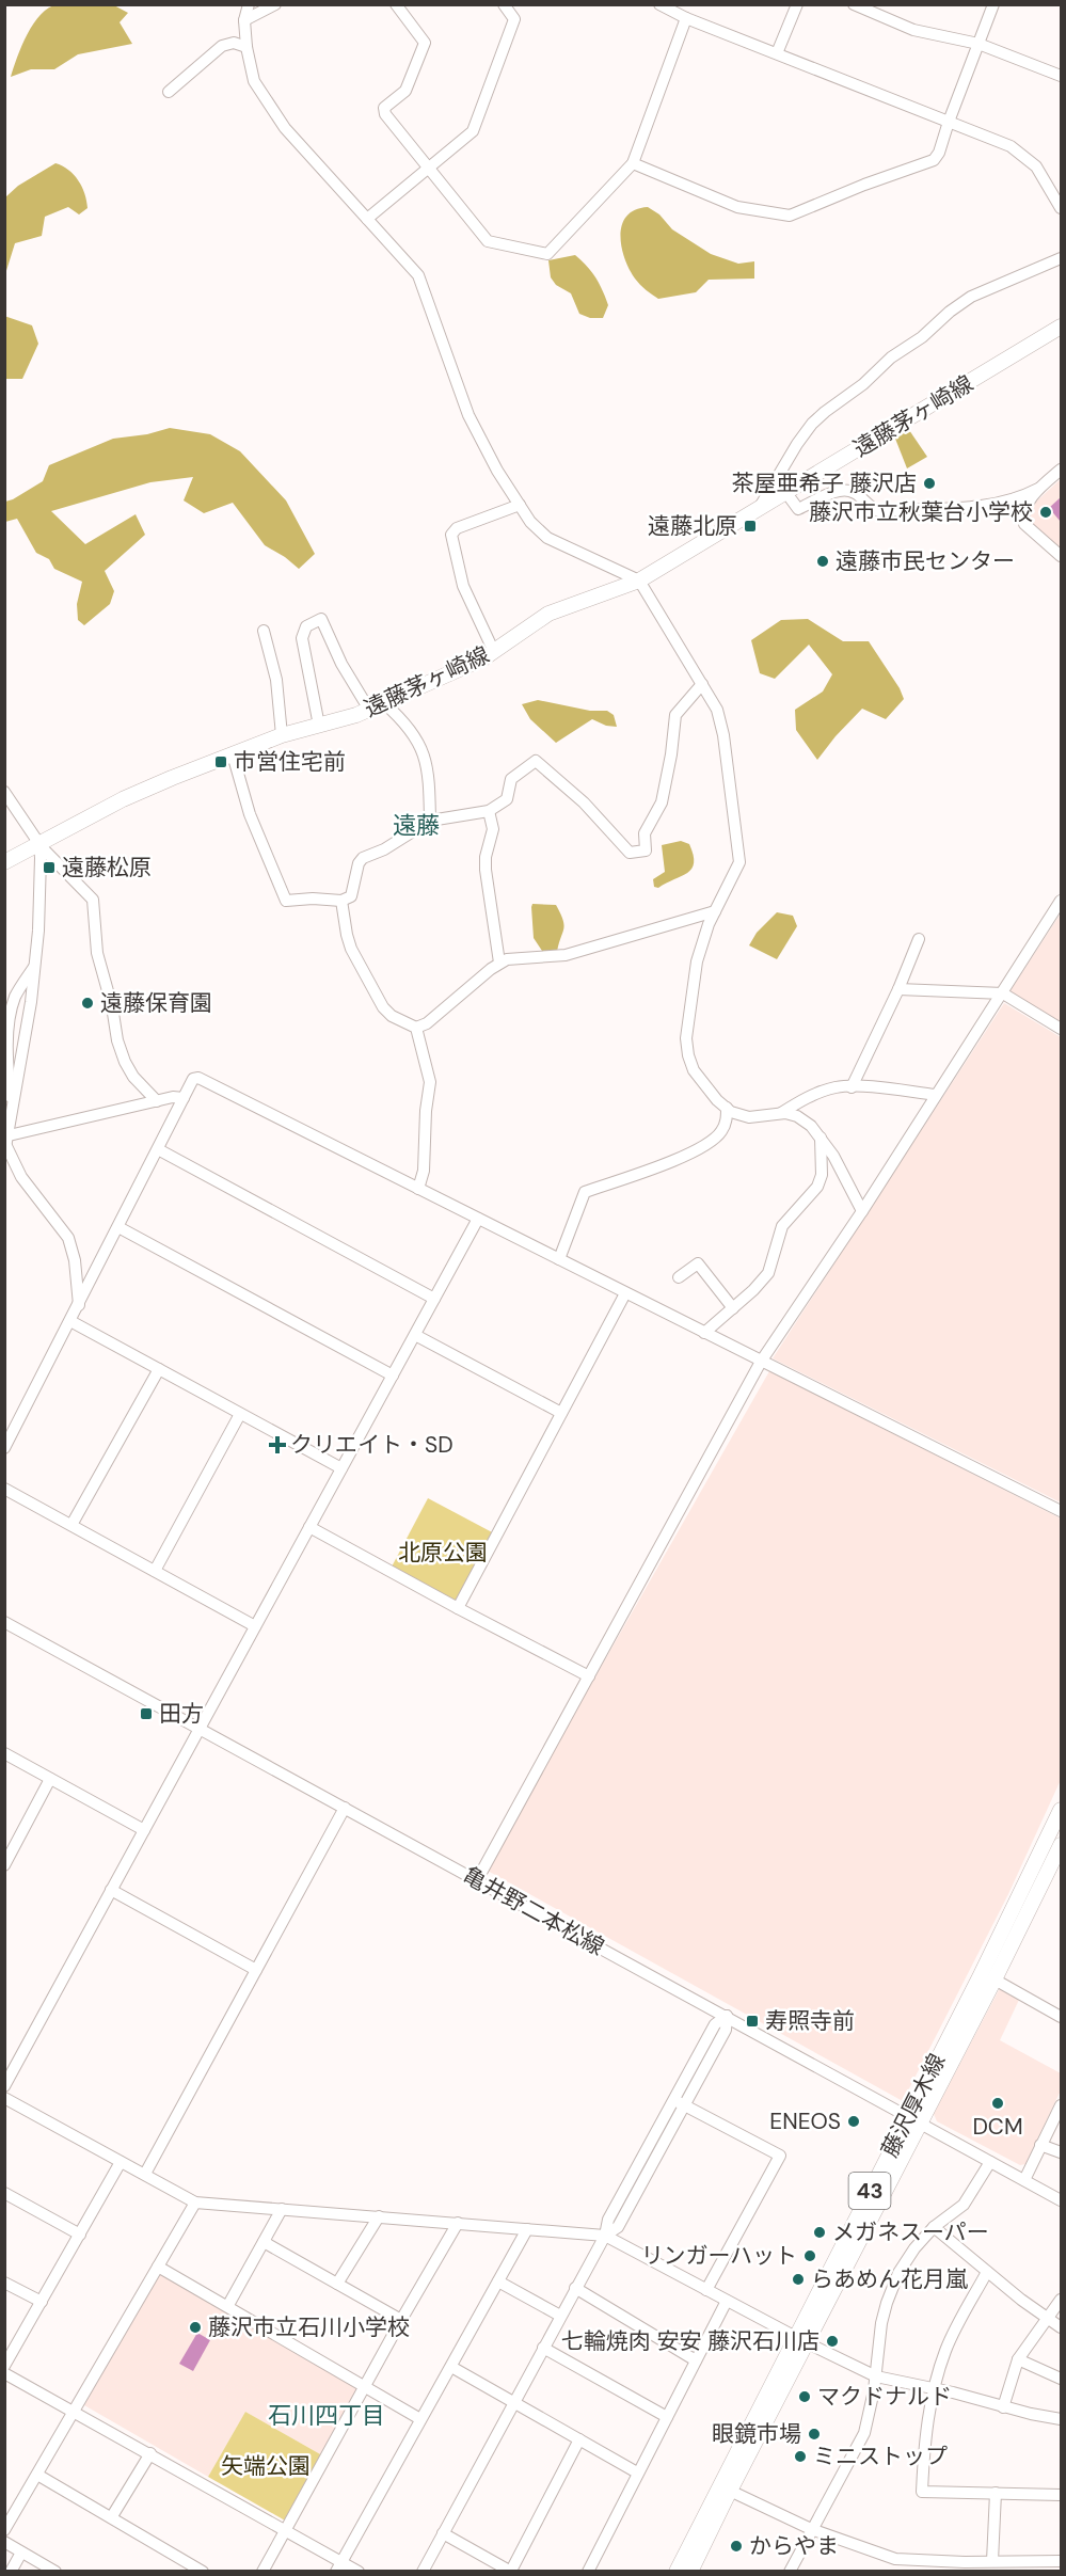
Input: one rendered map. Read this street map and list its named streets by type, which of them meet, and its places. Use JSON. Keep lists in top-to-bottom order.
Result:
{
  "streets": {
    "main road": ["遠藤茅ヶ崎線", "藤沢厚木線", "43"],
    "street": ["亀井野二本松線"]
  },
  "crossings": [
    ["亀井野二本松線", "藤沢厚木線"]
  ],
  "districts": ["遠藤", "石川四丁目"],
  "parks": ["北原公園", "矢端公園"],
  "places": {
    "other": [
      "茶屋亜希子 藤沢店",
      "藤沢市立秋葉台小学校",
      "遠藤市民センター",
      "遠藤保育園",
      "DCM",
      "ENEOS",
      "メガネスーパー",
      "リンガーハット",
      "らあめん花月嵐",
      "藤沢市立石川小学校",
      "七輪焼肉 安安 藤沢石川店",
      "マクドナルド",
      "眼鏡市場",
      "ミニストップ",
      "からやま"
    ],
    "transit": [
      "遠藤北原",
      "市営住宅前",
      "遠藤松原",
      "田方",
      "寿照寺前"
    ],
    "health": ["クリエイト・SD"]
  }
}
